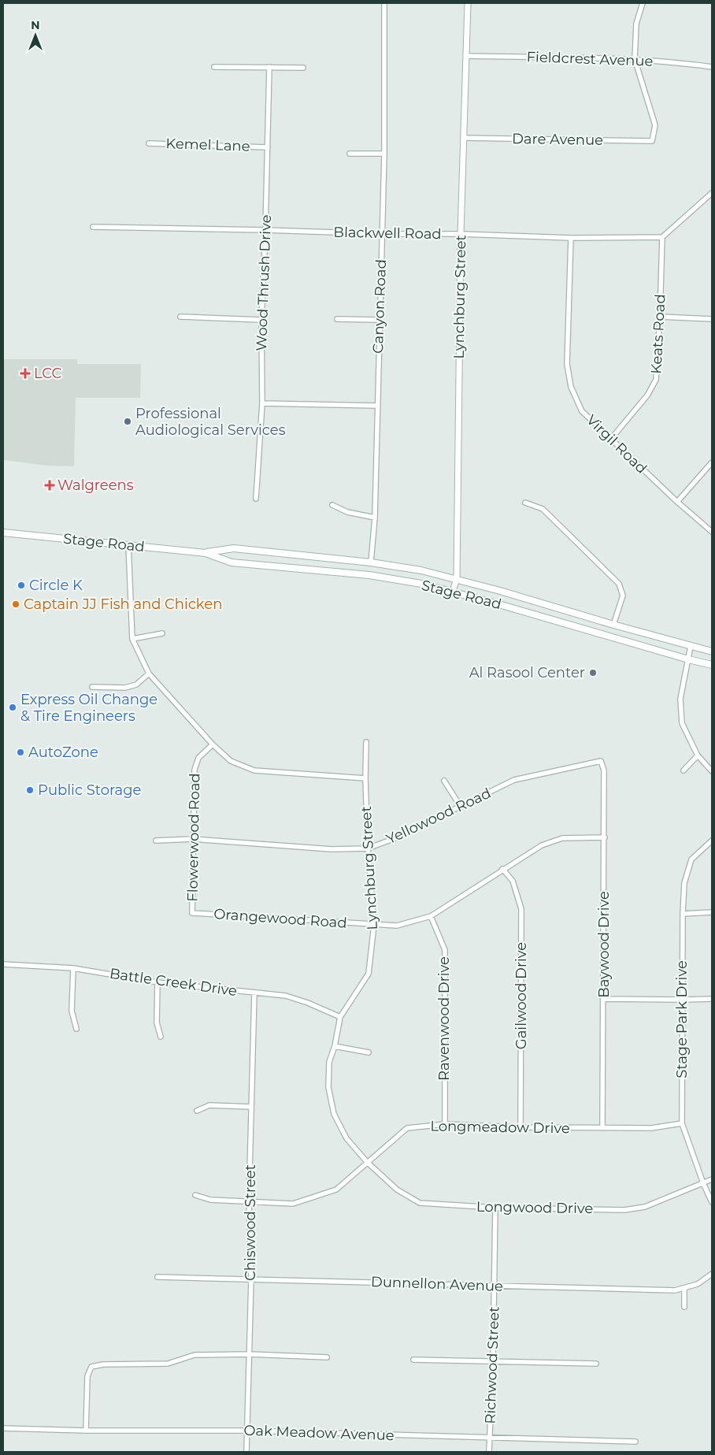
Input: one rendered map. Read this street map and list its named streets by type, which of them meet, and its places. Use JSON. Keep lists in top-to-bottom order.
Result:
{
  "streets": {
    "main road": ["Stage Road"],
    "street": [
      "Fieldcrest Avenue",
      "Dare Avenue",
      "Kemel Lane",
      "Blackwell Road",
      "Wood Thrush Drive",
      "Lynchburg Street",
      "Canyon Road",
      "Keats Road",
      "Virgil Road",
      "Yellowood Road",
      "Flowerwood Road",
      "Orangewood Road",
      "Baywood Drive",
      "Battle Creek Drive",
      "Gailwood Drive",
      "Ravenwood Drive",
      "Stage Park Drive",
      "Longmeadow Drive",
      "Longwood Drive",
      "Chiswood Street",
      "Dunnellon Avenue",
      "Richwood Street",
      "Oak Meadow Avenue"
    ]
  },
  "crossings": [
    ["Fieldcrest Avenue", "Dare Avenue"],
    ["Fieldcrest Avenue", "Lynchburg Street"],
    ["Dare Avenue", "Lynchburg Street"],
    ["Kemel Lane", "Wood Thrush Drive"],
    ["Blackwell Road", "Wood Thrush Drive"],
    ["Blackwell Road", "Lynchburg Street"],
    ["Blackwell Road", "Canyon Road"],
    ["Blackwell Road", "Keats Road"],
    ["Blackwell Road", "Virgil Road"],
    ["Lynchburg Street", "Stage Road"],
    ["Lynchburg Street", "Yellowood Road"],
    ["Lynchburg Street", "Orangewood Road"],
    ["Lynchburg Street", "Battle Creek Drive"],
    ["Lynchburg Street", "Longmeadow Drive"],
    ["Lynchburg Street", "Longwood Drive"],
    ["Canyon Road", "Stage Road"],
    ["Keats Road", "Virgil Road"],
    ["Yellowood Road", "Flowerwood Road"],
    ["Yellowood Road", "Baywood Drive"],
    ["Flowerwood Road", "Orangewood Road"],
    ["Orangewood Road", "Baywood Drive"],
    ["Orangewood Road", "Gailwood Drive"],
    ["Orangewood Road", "Ravenwood Drive"],
    ["Baywood Drive", "Longmeadow Drive"],
    ["Battle Creek Drive", "Chiswood Street"],
    ["Gailwood Drive", "Longmeadow Drive"],
    ["Ravenwood Drive", "Longmeadow Drive"],
    ["Stage Park Drive", "Longmeadow Drive"],
    ["Stage Park Drive", "Longwood Drive"],
    ["Longmeadow Drive", "Longwood Drive"],
    ["Longmeadow Drive", "Chiswood Street"],
    ["Longwood Drive", "Richwood Street"],
    ["Chiswood Street", "Dunnellon Avenue"],
    ["Chiswood Street", "Oak Meadow Avenue"],
    ["Dunnellon Avenue", "Richwood Street"],
    ["Richwood Street", "Oak Meadow Avenue"]
  ],
  "places": {
    "health": ["LCC", "Walgreens"],
    "other": [
      "Professional Audiological Services",
      "Circle K",
      "Captain JJ Fish and Chicken",
      "Al Rasool Center",
      "Express Oil Change & Tire Engineers",
      "AutoZone",
      "Public Storage"
    ]
  },
  "north": "top"
}
